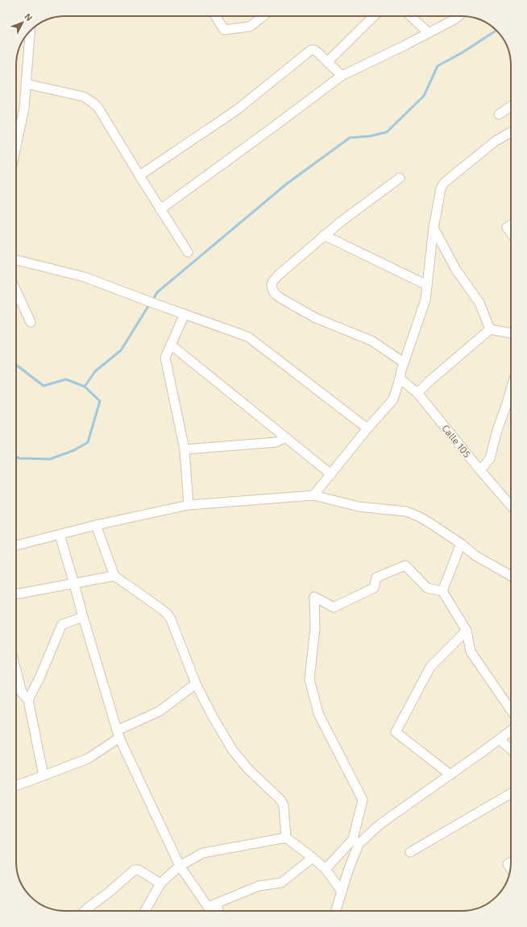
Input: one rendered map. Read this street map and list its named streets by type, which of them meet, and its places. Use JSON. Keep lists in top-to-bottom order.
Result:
{
  "streets": {
    "street": ["Calle 105"]
  },
  "north": "top right"
}
